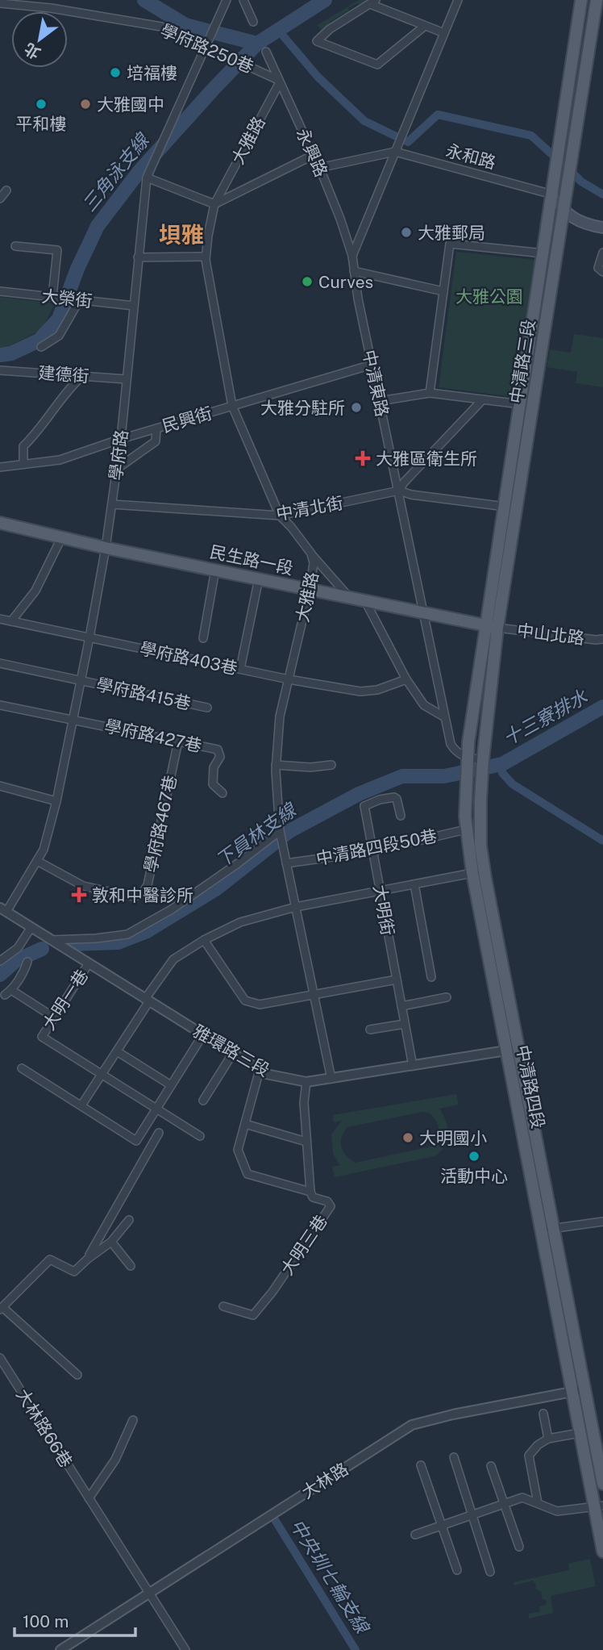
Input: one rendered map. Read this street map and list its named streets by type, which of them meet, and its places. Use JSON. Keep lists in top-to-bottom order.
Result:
{
  "streets": {
    "main road": ["中清路三段", "民生路一段", "中清路四段"],
    "street": [
      "學府路250巷",
      "大雅路",
      "永興路",
      "永和路",
      "大榮街",
      "建德街",
      "中清東路",
      "民興街",
      "學府路",
      "中清北街",
      "中山北路",
      "學府路403巷",
      "學府路415巷",
      "學府路427巷",
      "學府路467巷",
      "中清路四段50巷",
      "大明街",
      "大明一巷",
      "雅環路三段",
      "大明三巷",
      "大林路66巷",
      "大林路"
    ]
  },
  "crossings": [
    ["學府路250巷", "大雅路"],
    ["學府路250巷", "永興路"],
    ["學府路250巷", "學府路"],
    ["大雅路", "永興路"],
    ["大雅路", "民興街"],
    ["大雅路", "中清北街"],
    ["大雅路", "民生路一段"],
    ["大雅路", "學府路403巷"],
    ["大雅路", "中清路四段50巷"],
    ["大雅路", "雅環路三段"],
    ["永興路", "永和路"],
    ["永興路", "中清東路"],
    ["永和路", "中清路三段"],
    ["大榮街", "學府路"],
    ["中清路三段", "中清北街"],
    ["中清路三段", "民生路一段"],
    ["中清路三段", "中山北路"],
    ["中清路三段", "中清路四段"],
    ["建德街", "學府路"],
    ["中清東路", "民興街"],
    ["中清東路", "中清北街"],
    ["中清東路", "民生路一段"],
    ["中清東路", "中清路四段"],
    ["民興街", "學府路"],
    ["學府路", "中清北街"],
    ["學府路", "民生路一段"],
    ["學府路", "學府路403巷"],
    ["學府路", "學府路415巷"],
    ["學府路", "學府路427巷"],
    ["學府路", "學府路467巷"],
    ["學府路", "雅環路三段"],
    ["民生路一段", "中山北路"],
    ["民生路一段", "中清路四段"],
    ["中山北路", "中清路四段"],
    ["學府路427巷", "學府路467巷"],
    ["中清路四段50巷", "大明街"],
    ["中清路四段50巷", "中清路四段"],
    ["大明街", "雅環路三段"],
    ["大明一巷", "雅環路三段"],
    ["雅環路三段", "中清路四段"],
    ["雅環路三段", "大明三巷"],
    ["中清路四段", "大林路"],
    ["大林路66巷", "大林路"]
  ],
  "districts": ["垻雅"],
  "water": [
    "三角泳支線",
    "十三寮排水",
    "下員林支線",
    "中央圳七輪支線"
  ],
  "parks": ["大雅公園"],
  "places": {
    "other": [
      "培福樓",
      "平和樓",
      "大雅國中",
      "大雅郵局",
      "Curves",
      "大雅分駐所",
      "大明國小",
      "活動中心"
    ],
    "health": ["大雅區衛生所", "敦和中醫診所"]
  },
  "scale_bar": "100 m",
  "north": "bottom left"
}
